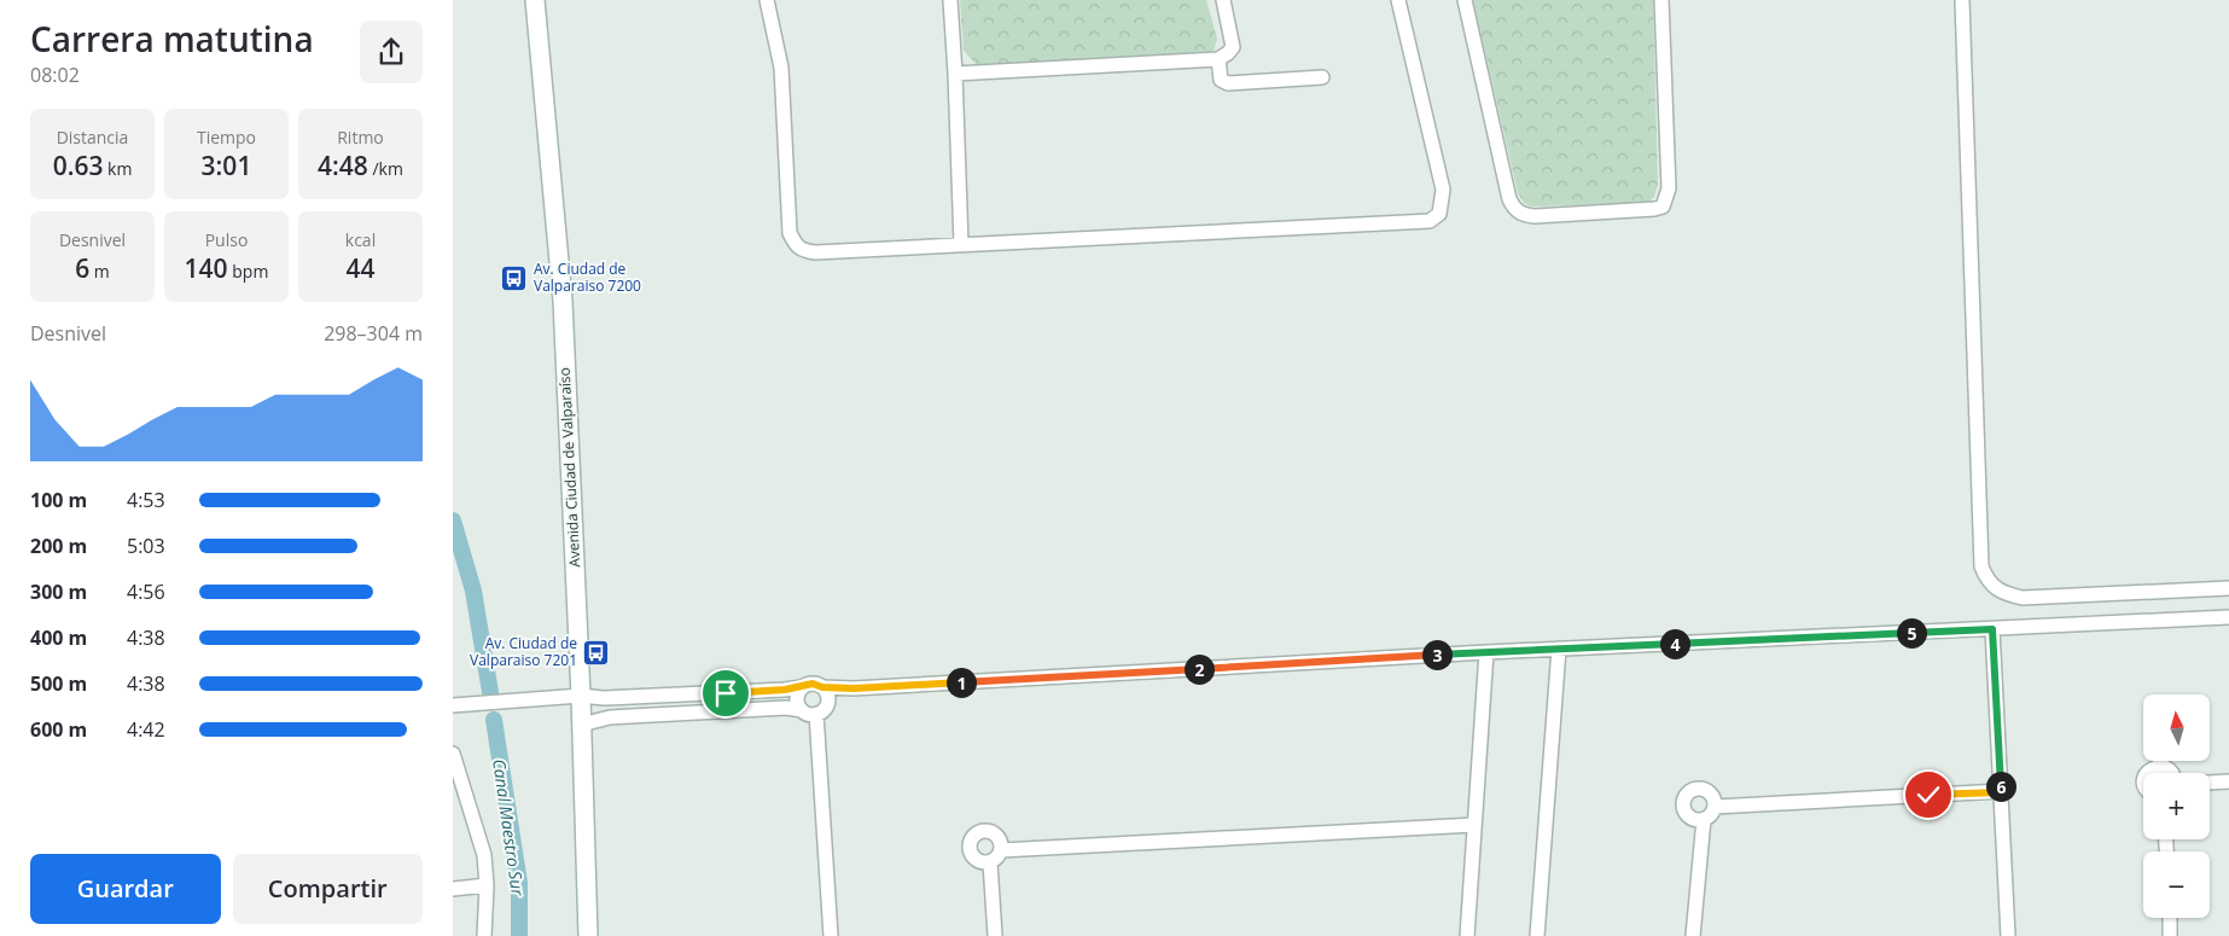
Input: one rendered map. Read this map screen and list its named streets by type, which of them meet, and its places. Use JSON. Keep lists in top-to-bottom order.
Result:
{
  "streets": {
    "main road": ["Avenida Ciudad de Valparaíso"]
  },
  "water": ["Canal Maestro Sur"],
  "places": {
    "bus stop": ["Av. Ciudad de Valparaiso 7200", "Av. Ciudad de Valparaiso 7201"]
  },
  "north": "top",
  "page": {
    "heading": ["Carrera matutina", "08:02"],
    "stats": [
      ["Distancia", "0.63 km"],
      ["Tiempo", "3:01"],
      ["Ritmo", "4:48 /km"],
      ["Desnivel", "6 m"],
      ["Pulso", "140 bpm"],
      ["kcal", "44"]
    ],
    "chart": ["Desnivel", "298–304 m"],
    "list": [
      {
        "name": "100 m",
        "note": "4:53"
      },
      {
        "name": "200 m",
        "note": "5:03"
      },
      {
        "name": "300 m",
        "note": "4:56"
      },
      {
        "name": "400 m",
        "note": "4:38"
      },
      {
        "name": "500 m",
        "note": "4:38"
      },
      {
        "name": "600 m",
        "note": "4:42"
      }
    ],
    "pins": [
      "5",
      "4",
      "3",
      "2",
      "1",
      "6"
    ],
    "map_buttons": ["+", "−"],
    "buttons": ["Guardar", "Compartir"]
  }
}
